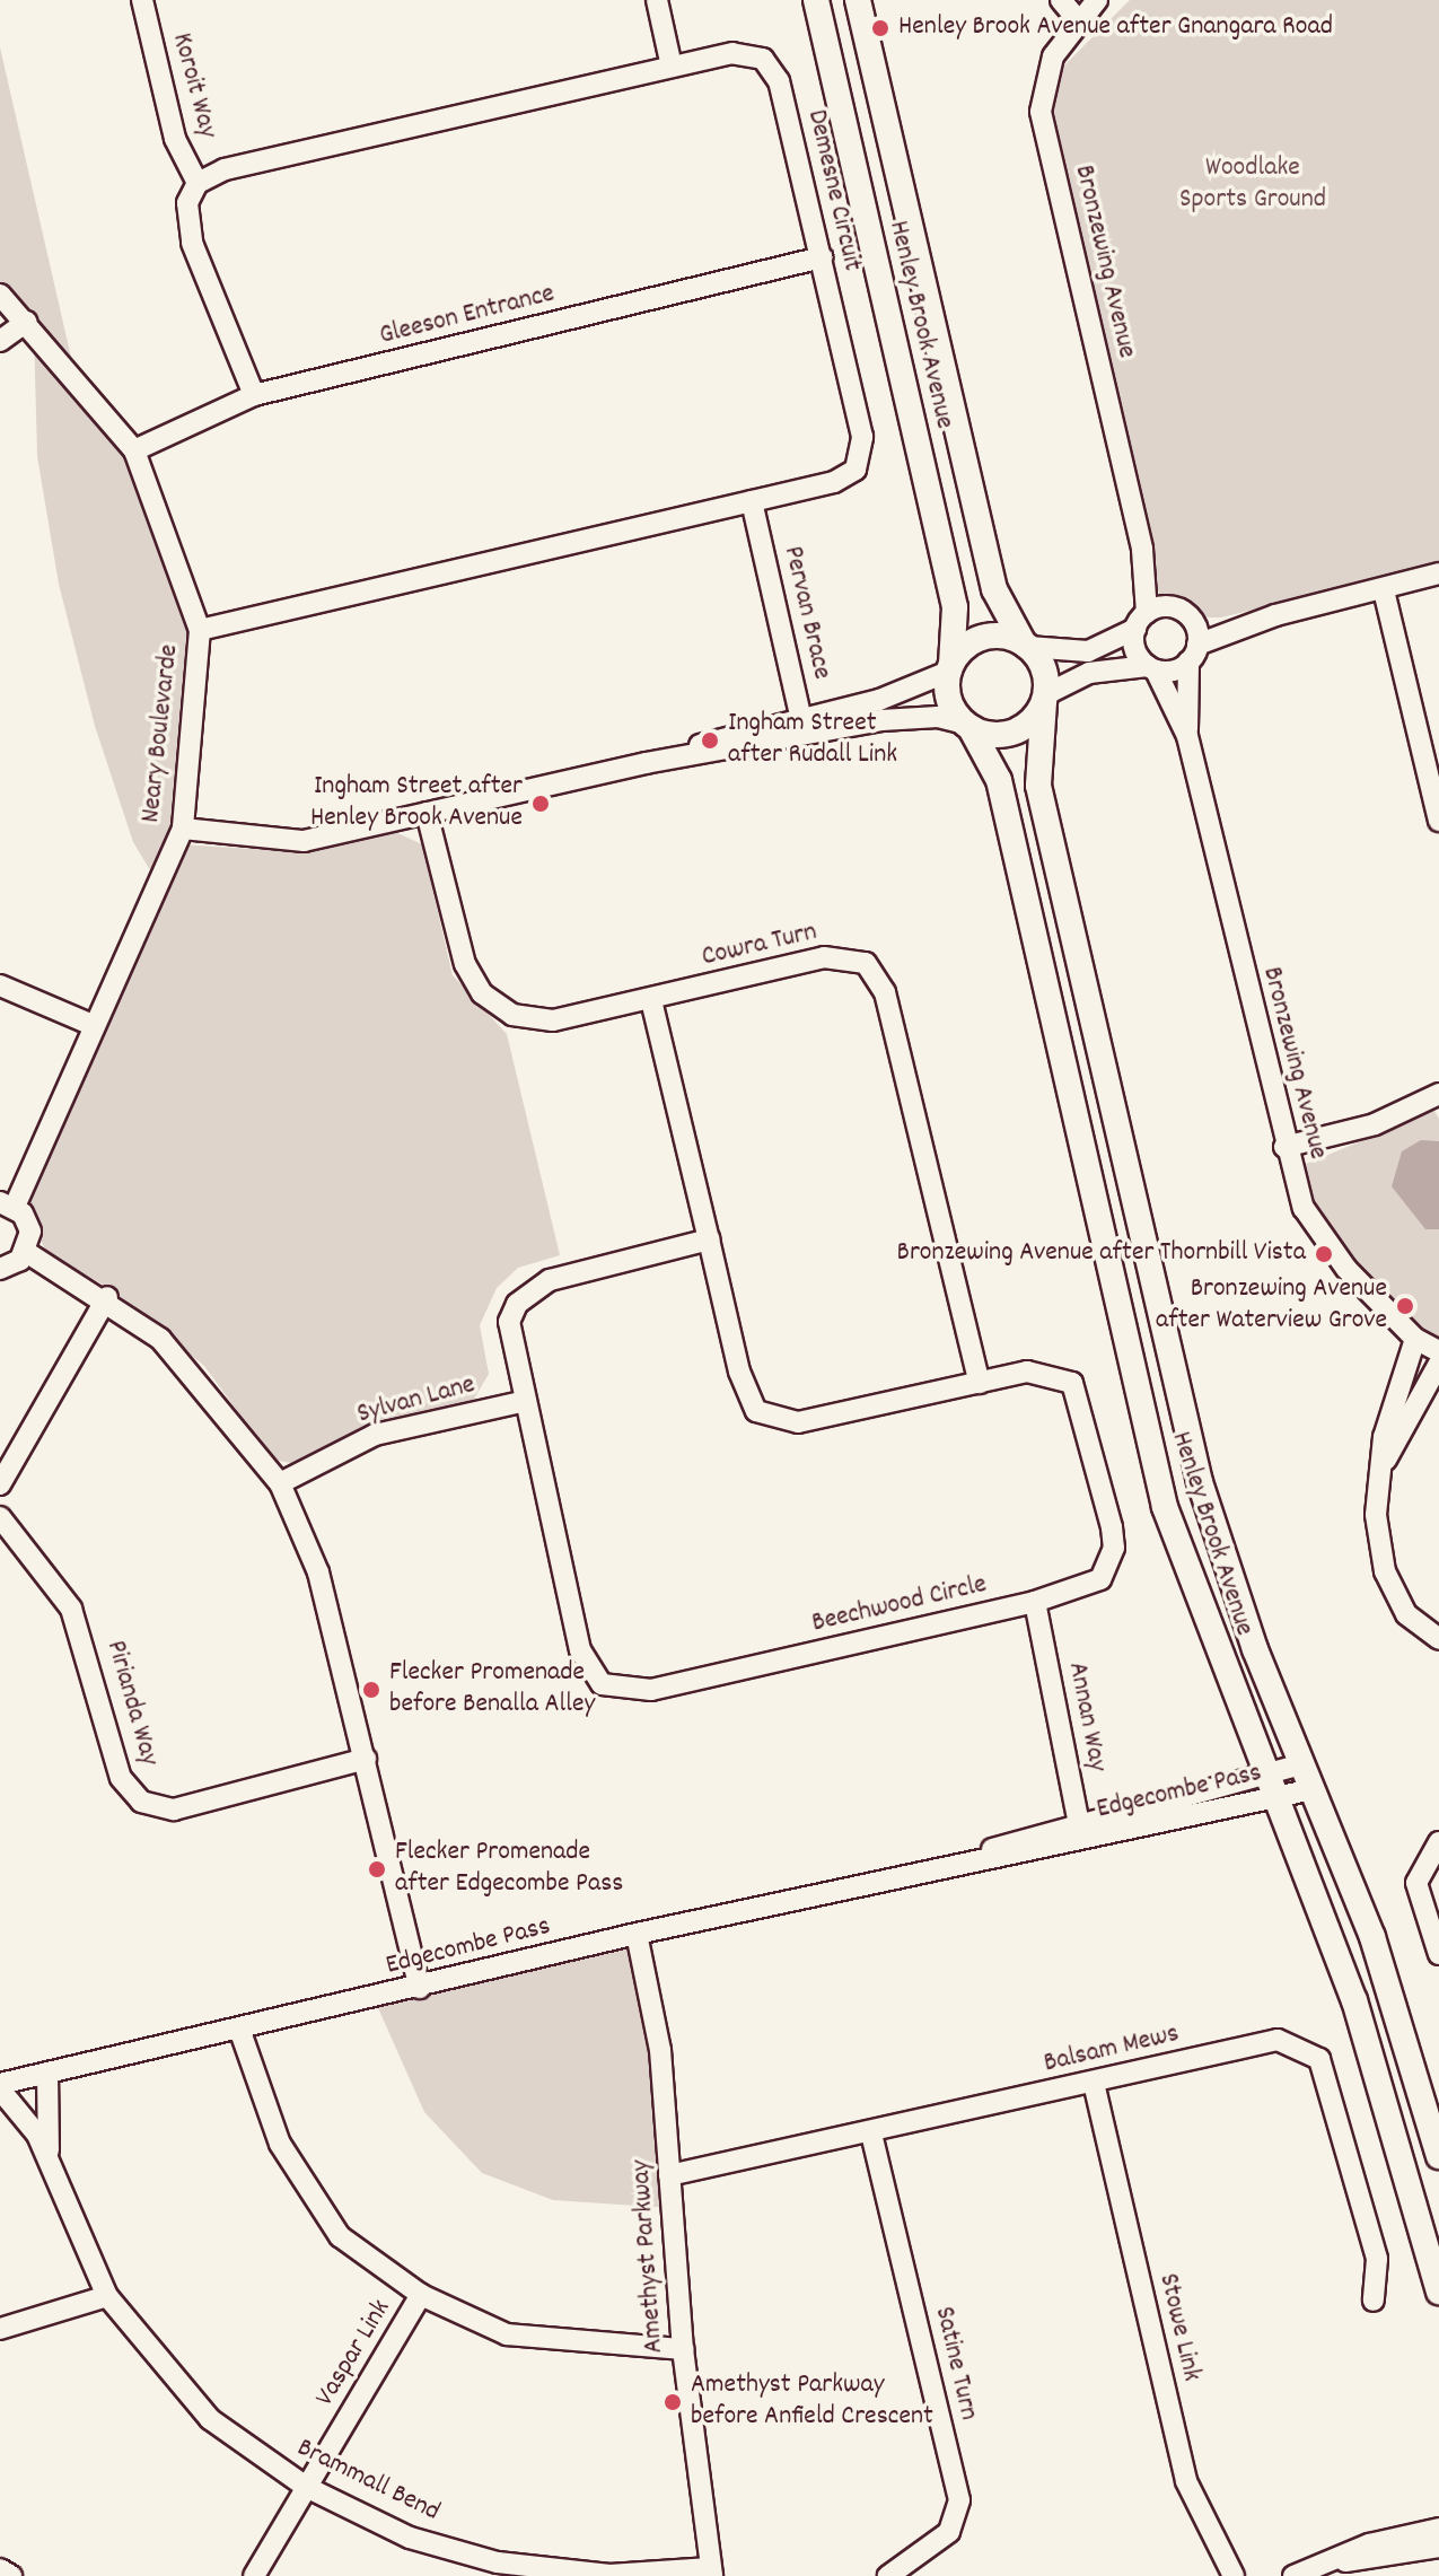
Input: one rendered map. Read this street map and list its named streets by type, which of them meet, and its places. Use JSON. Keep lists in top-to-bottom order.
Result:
{
  "streets": {
    "main road": ["Henley Brook Avenue"],
    "street": [
      "Koroit Way",
      "Demesne Circuit",
      "Bronzewing Avenue",
      "Gleeson Entrance",
      "Pervan Brace",
      "Neary Boulevarde",
      "Cowra Turn",
      "Sylvan Lane",
      "Beechwood Circle",
      "Pirianda Way",
      "Annan Way",
      "Edgecombe Pass",
      "Balsam Mews",
      "Amethyst Parkway",
      "Stowe Link",
      "Vaspar Link",
      "Satine Turn",
      "Brammall Bend"
    ]
  },
  "crossings": [
    ["Koroit Way", "Demesne Circuit"],
    ["Demesne Circuit", "Gleeson Entrance"],
    ["Demesne Circuit", "Pervan Brace"],
    ["Demesne Circuit", "Neary Boulevarde"],
    ["Gleeson Entrance", "Neary Boulevarde"],
    ["Henley Brook Avenue", "Edgecombe Pass"],
    ["Cowra Turn", "Beechwood Circle"],
    ["Sylvan Lane", "Beechwood Circle"],
    ["Beechwood Circle", "Annan Way"],
    ["Annan Way", "Edgecombe Pass"],
    ["Edgecombe Pass", "Amethyst Parkway"],
    ["Edgecombe Pass", "Brammall Bend"],
    ["Balsam Mews", "Amethyst Parkway"],
    ["Balsam Mews", "Stowe Link"],
    ["Balsam Mews", "Satine Turn"],
    ["Amethyst Parkway", "Brammall Bend"],
    ["Vaspar Link", "Brammall Bend"]
  ],
  "parks": ["Woodlake Sports Ground"],
  "places": [
    "Henley Brook Avenue after Gnangara Road",
    "Ingham Street after Rudall Link",
    "Ingham Street after Henley Brook Avenue",
    "Bronzewing Avenue after Thornbill Vista",
    "Bronzewing Avenue after Waterview Grove",
    "Flecker Promenade before Benalla Alley",
    "Flecker Promenade after Edgecombe Pass",
    "Amethyst Parkway before Anfield Crescent"
  ]
}
